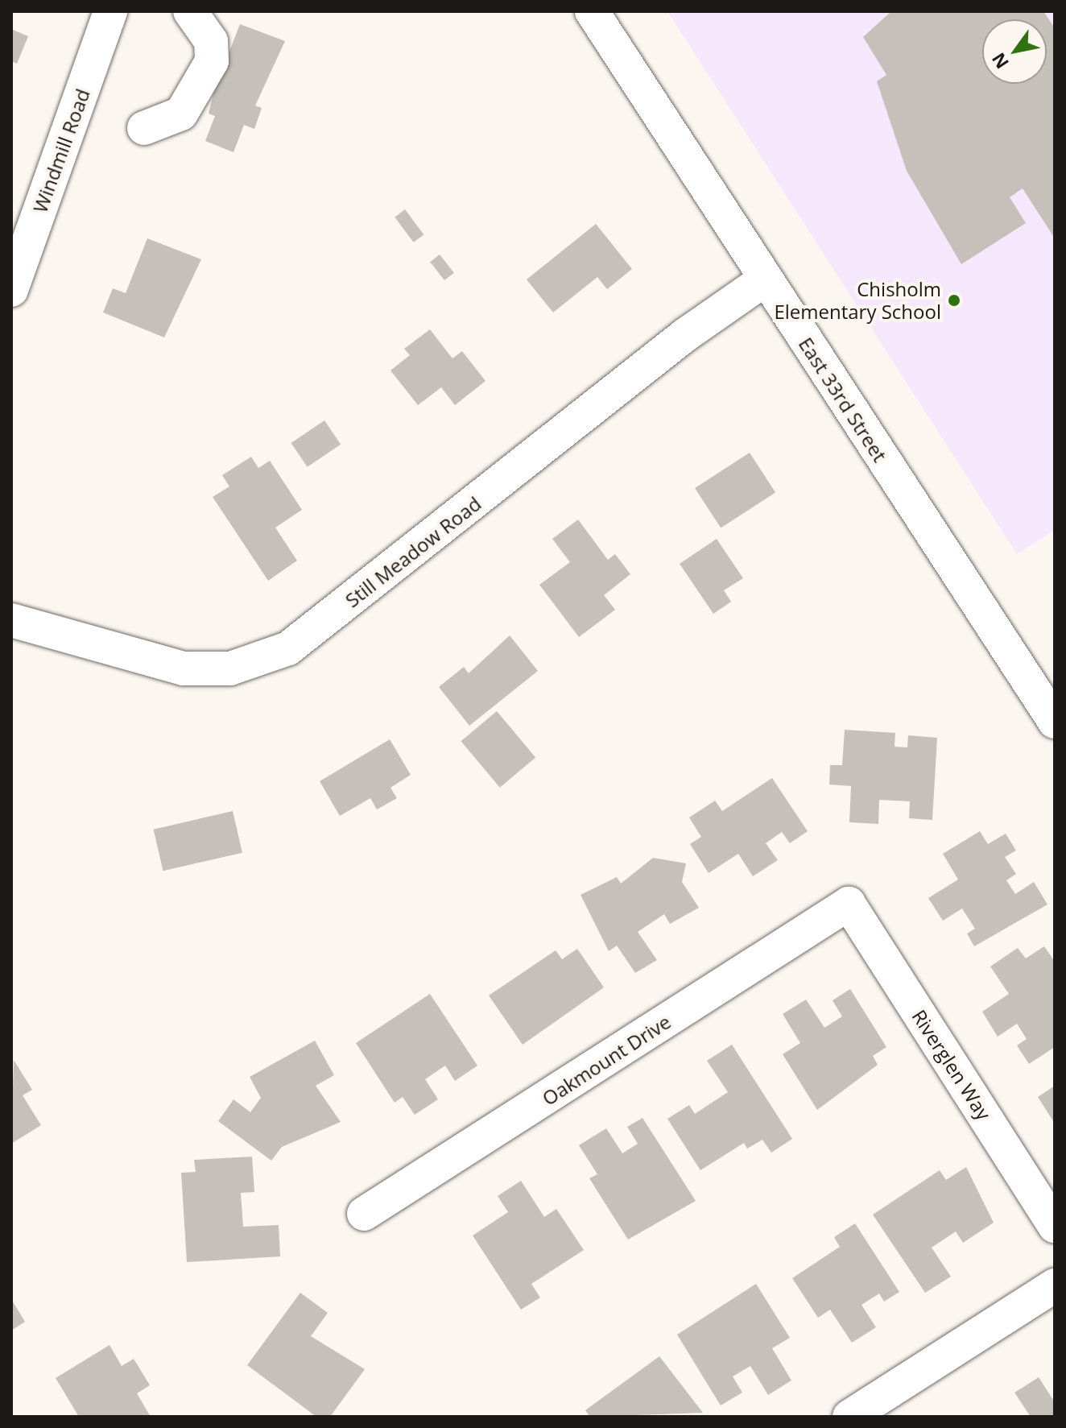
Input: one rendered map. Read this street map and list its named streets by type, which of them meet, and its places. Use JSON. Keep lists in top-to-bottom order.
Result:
{
  "streets": {
    "street": [
      "Windmill Road",
      "East 33rd Street",
      "Still Meadow Road",
      "Oakmount Drive",
      "Riverglen Way"
    ]
  },
  "crossings": [
    ["East 33rd Street", "Still Meadow Road"],
    ["Oakmount Drive", "Riverglen Way"]
  ],
  "places": ["Chisholm Elementary School"],
  "north": "bottom left"
}
